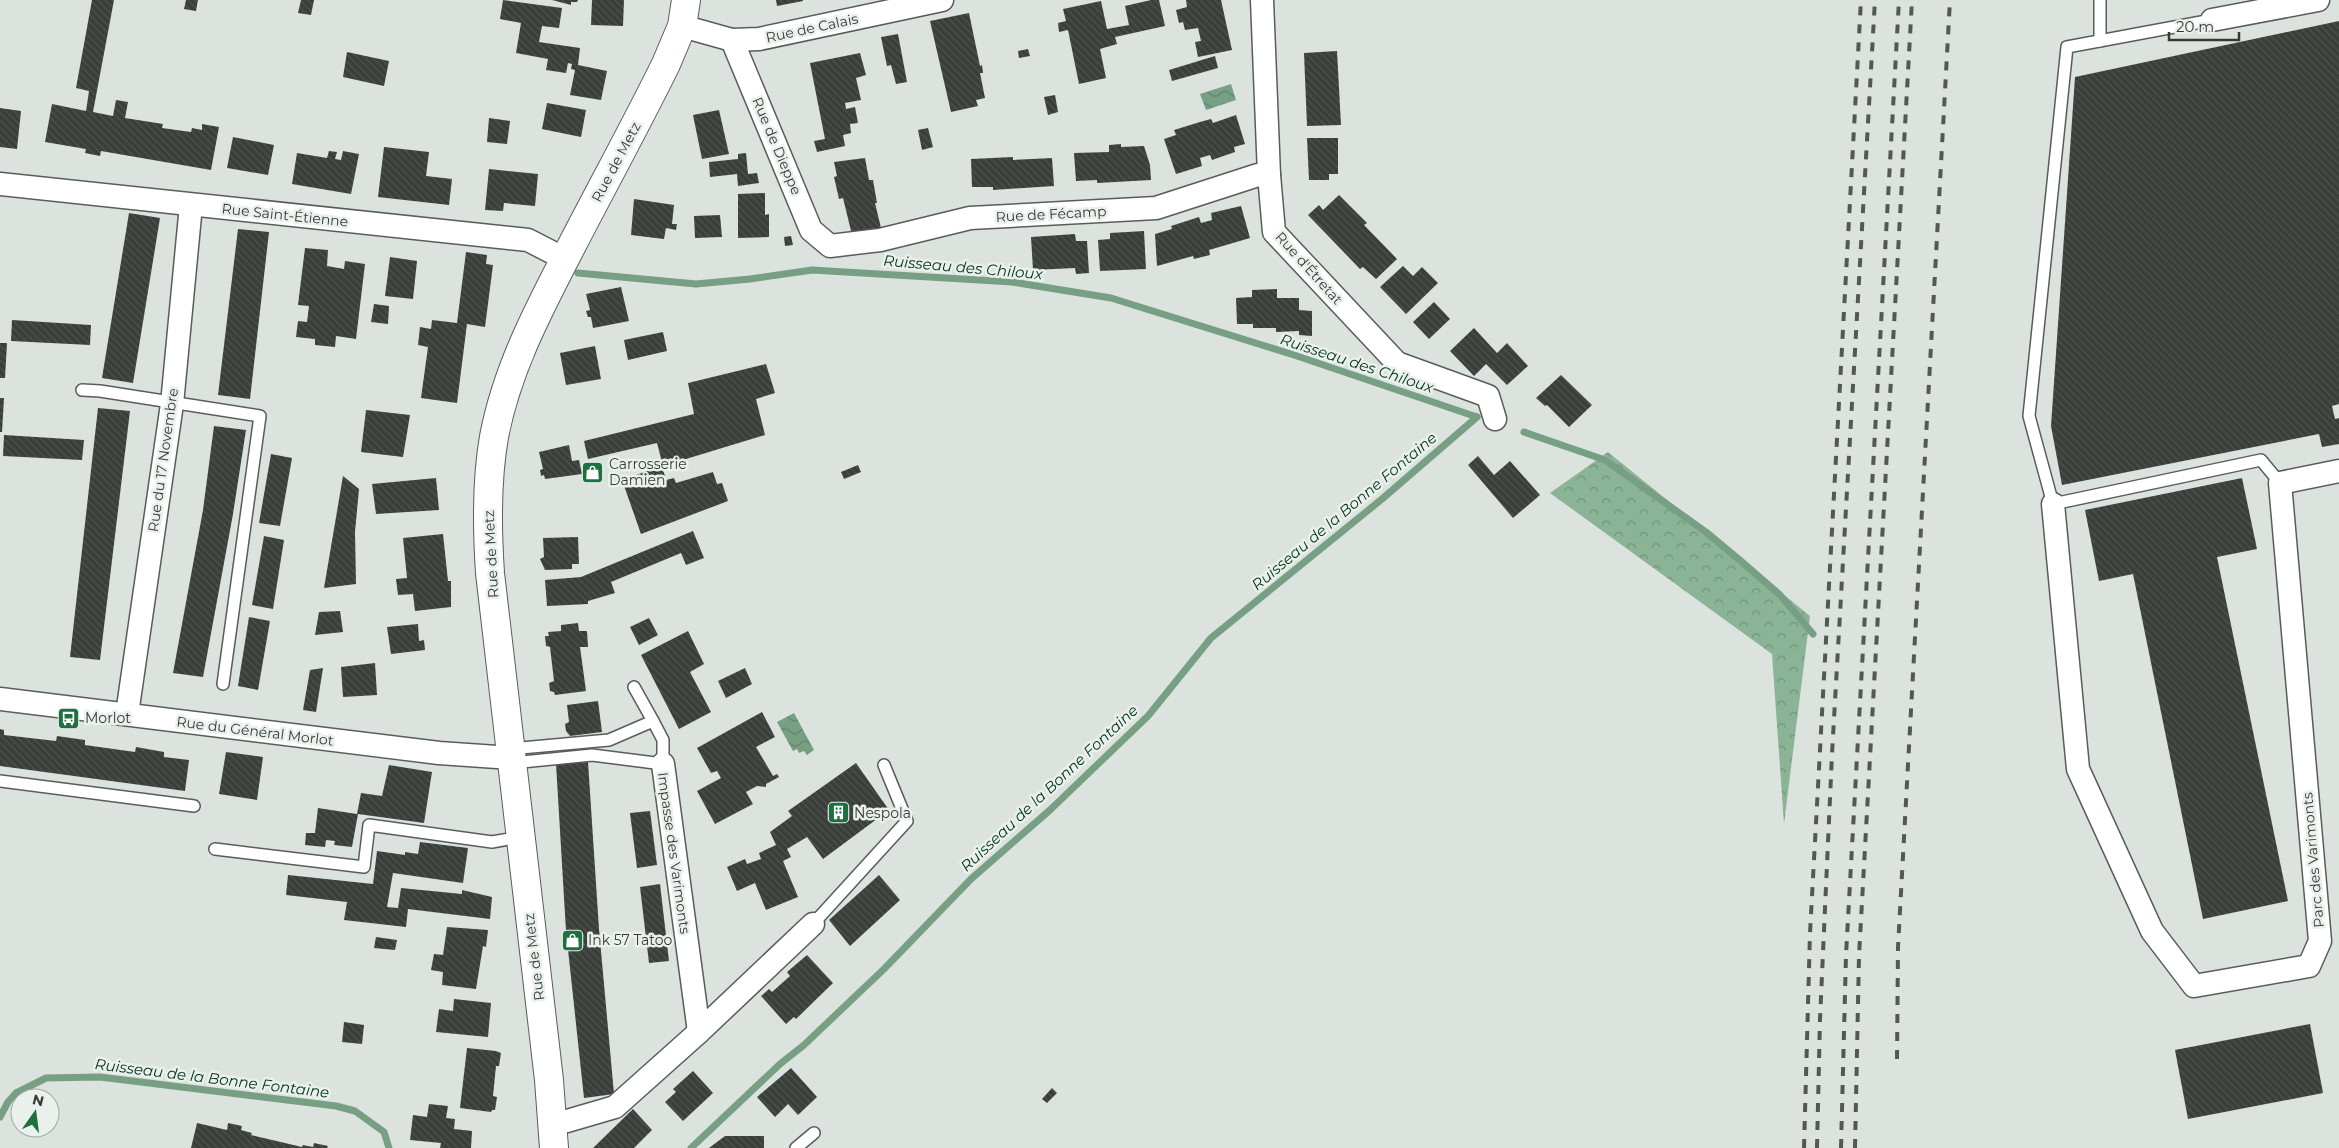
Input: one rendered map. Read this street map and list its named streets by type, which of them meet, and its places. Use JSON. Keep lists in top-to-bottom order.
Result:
{
  "streets": {
    "street": [
      "Rue de Calais",
      "Rue de Dieppe",
      "Rue de Metz",
      "Rue de Fécamp",
      "Rue Saint-Étienne",
      "Rue d'Étretat",
      "Rue du 17 Novembre",
      "Rue du Général Morlot",
      "Impasse des Varimonts",
      "Parc des Varimonts"
    ]
  },
  "crossings": [
    ["Rue de Calais", "Rue de Dieppe"],
    ["Rue de Calais", "Rue de Metz"],
    ["Rue de Dieppe", "Rue de Fécamp"],
    ["Rue de Metz", "Rue Saint-Étienne"],
    ["Rue de Metz", "Rue du Général Morlot"],
    ["Rue de Metz", "Impasse des Varimonts"],
    ["Rue de Fécamp", "Rue d'Étretat"],
    ["Rue Saint-Étienne", "Rue du 17 Novembre"],
    ["Rue du 17 Novembre", "Rue du Général Morlot"],
    ["Rue du Général Morlot", "Impasse des Varimonts"]
  ],
  "water": ["Ruisseau des Chiloux", "Ruisseau de la Bonne Fontaine"],
  "places": {
    "shop": ["Carrosserie Damien", "Ink 57 Tatoo"],
    "bus stop": ["Morlot"],
    "building": ["Nespola"]
  },
  "scale_bar": "20 m",
  "north": "top"
}
